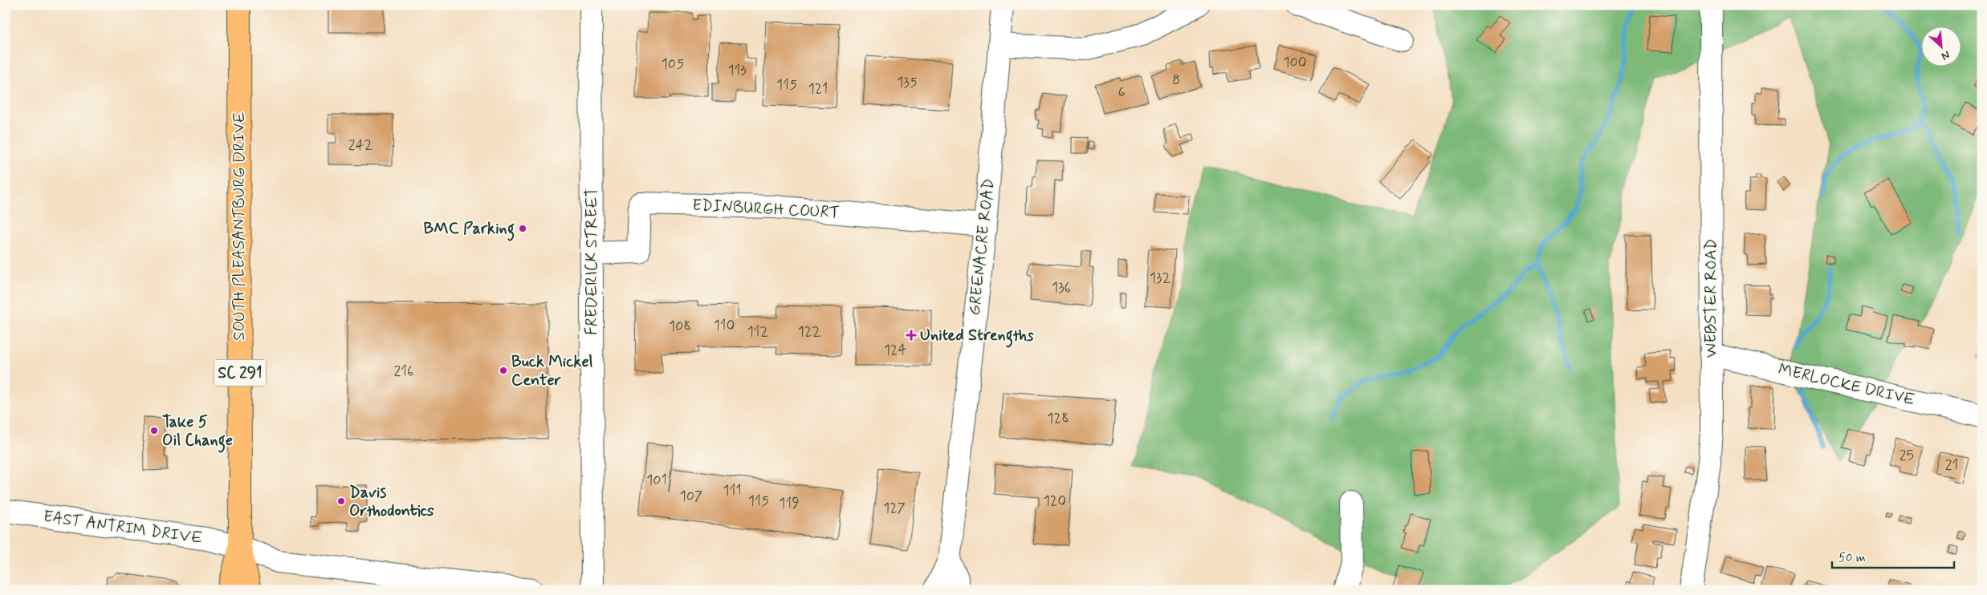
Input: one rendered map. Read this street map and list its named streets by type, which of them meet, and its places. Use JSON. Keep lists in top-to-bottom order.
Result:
{
  "streets": {
    "main road": ["SOUTH PLEASANTBURG DRIVE", "SC 291"],
    "street": [
      "EDINBURGH COURT",
      "GREENACRE ROAD",
      "FREDERICK STREET",
      "WEBSTER ROAD",
      "MERLOCKE DRIVE",
      "EAST ANTRIM DRIVE"
    ]
  },
  "crossings": [
    ["EDINBURGH COURT", "GREENACRE ROAD"],
    ["EDINBURGH COURT", "FREDERICK STREET"],
    ["SOUTH PLEASANTBURG DRIVE", "SC 291"],
    ["SOUTH PLEASANTBURG DRIVE", "EAST ANTRIM DRIVE"],
    ["WEBSTER ROAD", "MERLOCKE DRIVE"],
    ["SC 291", "EAST ANTRIM DRIVE"]
  ],
  "places": {
    "other": [
      "BMC Parking",
      "Buck Mickel Center",
      "Take 5 Oil Change",
      "Davis Orthodontics"
    ],
    "health": ["United Strengths"]
  },
  "house_numbers": [
    "100",
    "105",
    "113",
    "8",
    "135",
    "115",
    "121",
    "6",
    "242",
    "132",
    "136",
    "110",
    "108",
    "112",
    "122",
    "124",
    "216",
    "128",
    "25",
    "21",
    "101",
    "111",
    "107",
    "115",
    "120",
    "119",
    "127"
  ],
  "scale_bar": "50 m",
  "north": "bottom right"
}
